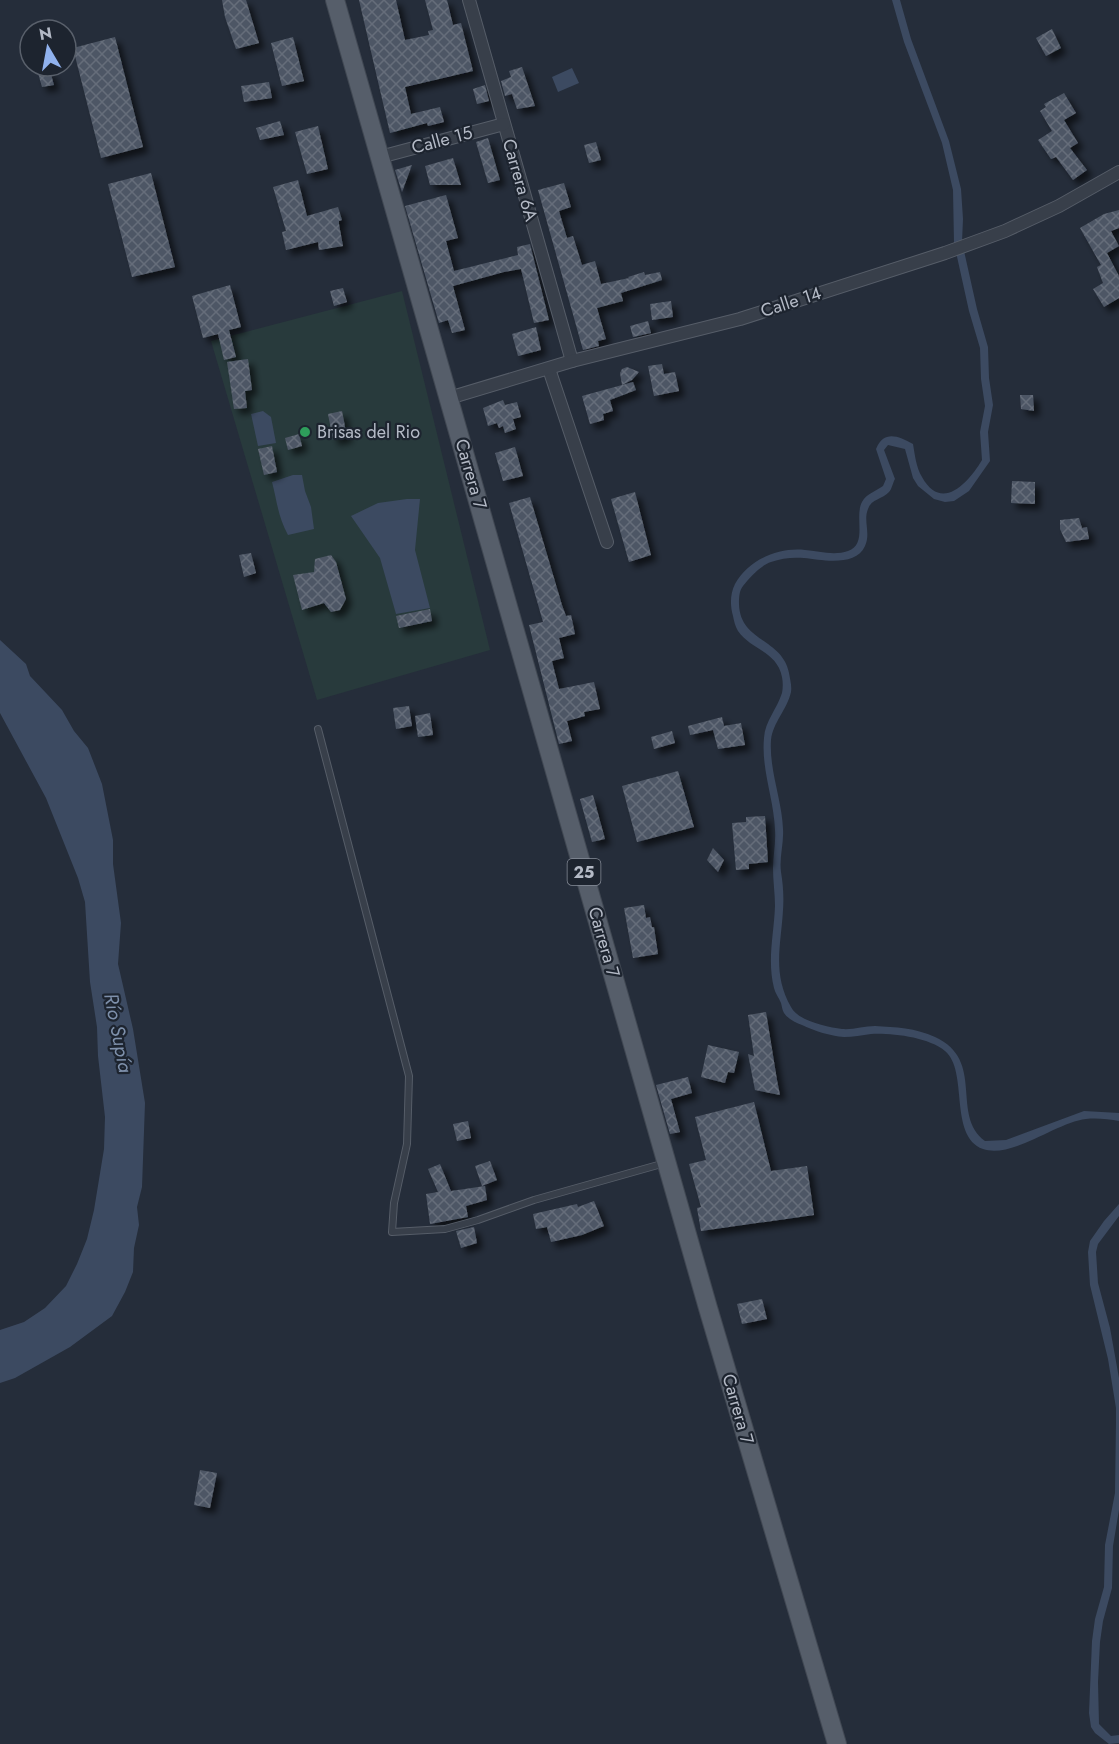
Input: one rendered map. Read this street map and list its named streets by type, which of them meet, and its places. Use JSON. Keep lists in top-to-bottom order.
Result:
{
  "streets": {
    "main road": ["Carrera 7", "25"],
    "street": ["Calle 15", "Carrera 6A", "Calle 14"]
  },
  "crossings": [
    ["Calle 15", "Carrera 6A"],
    ["Calle 15", "Carrera 7"],
    ["Carrera 6A", "Calle 14"],
    ["Calle 14", "Carrera 7"]
  ],
  "water": ["Río Supía"],
  "places": ["Brisas del Rio"],
  "north": "top"
}
